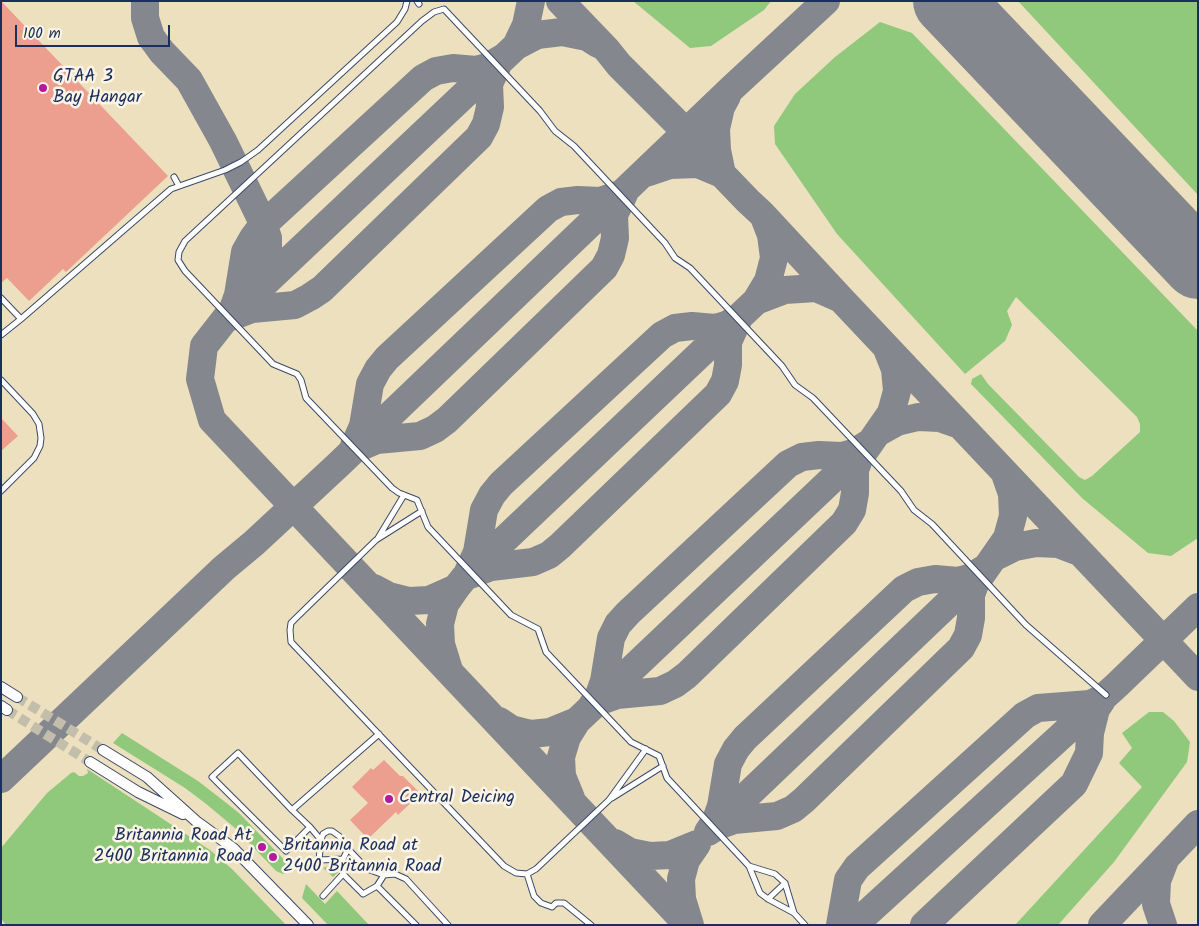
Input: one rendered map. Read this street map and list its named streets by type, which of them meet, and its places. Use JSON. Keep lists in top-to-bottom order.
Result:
{
  "places": [
    "GTAA 3 Bay Hangar",
    "Central Deicing",
    "Britannia Road At 2400 Britannia Road",
    "Britannia Road at 2400 Britannia Road"
  ],
  "scale_bar": "100 m"
}
